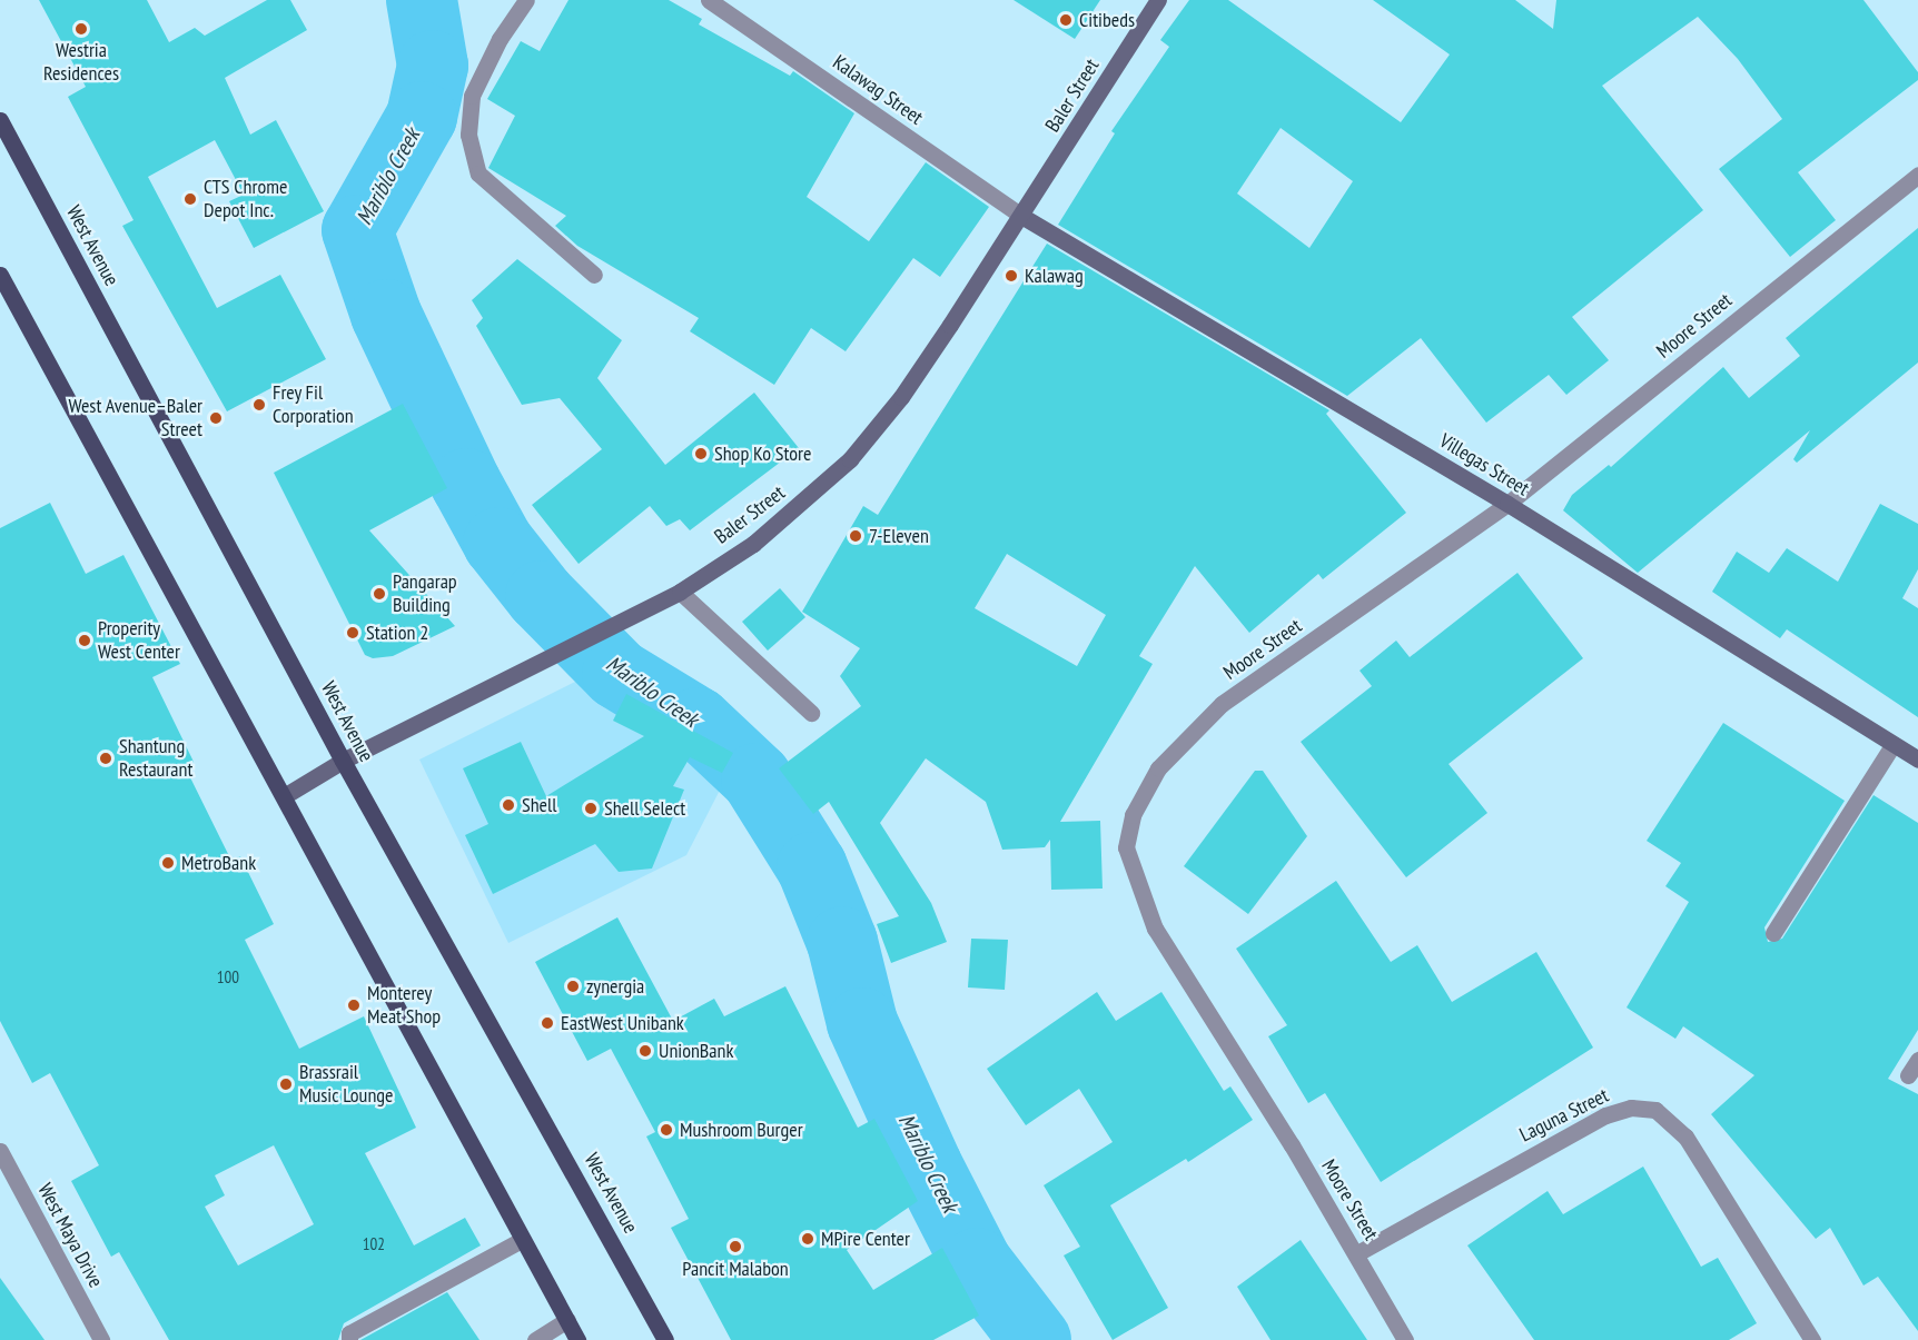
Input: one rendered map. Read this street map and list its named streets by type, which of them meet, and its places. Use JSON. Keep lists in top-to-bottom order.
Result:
{
  "streets": {
    "main road": ["West Avenue"],
    "street": [
      "Kalawag Street",
      "Baler Street",
      "Moore Street",
      "Villegas Street",
      "Laguna Street",
      "West Maya Drive"
    ]
  },
  "crossings": [
    ["Kalawag Street", "Baler Street"],
    ["Kalawag Street", "Villegas Street"],
    ["Baler Street", "West Avenue"],
    ["Baler Street", "Villegas Street"],
    ["Moore Street", "Villegas Street"],
    ["Moore Street", "Laguna Street"]
  ],
  "water": ["Mariblo Creek"],
  "places": [
    "Citibeds",
    "Westria Residences",
    "CTS Chrome Depot Inc.",
    "Kalawag",
    "Frey Fil Corporation",
    "West Avenue–Baler Street",
    "Shop Ko Store",
    "7-Eleven",
    "Pangarap Building",
    "Station 2",
    "Properity West Center",
    "Shantung Restaurant",
    "Shell",
    "Shell Select",
    "MetroBank",
    "zynergia",
    "Monterey Meat Shop",
    "EastWest Unibank",
    "UnionBank",
    "Brassrail Music Lounge",
    "Mushroom Burger",
    "MPire Center",
    "Pancit Malabon"
  ],
  "house_numbers": ["100", "102"]
}
